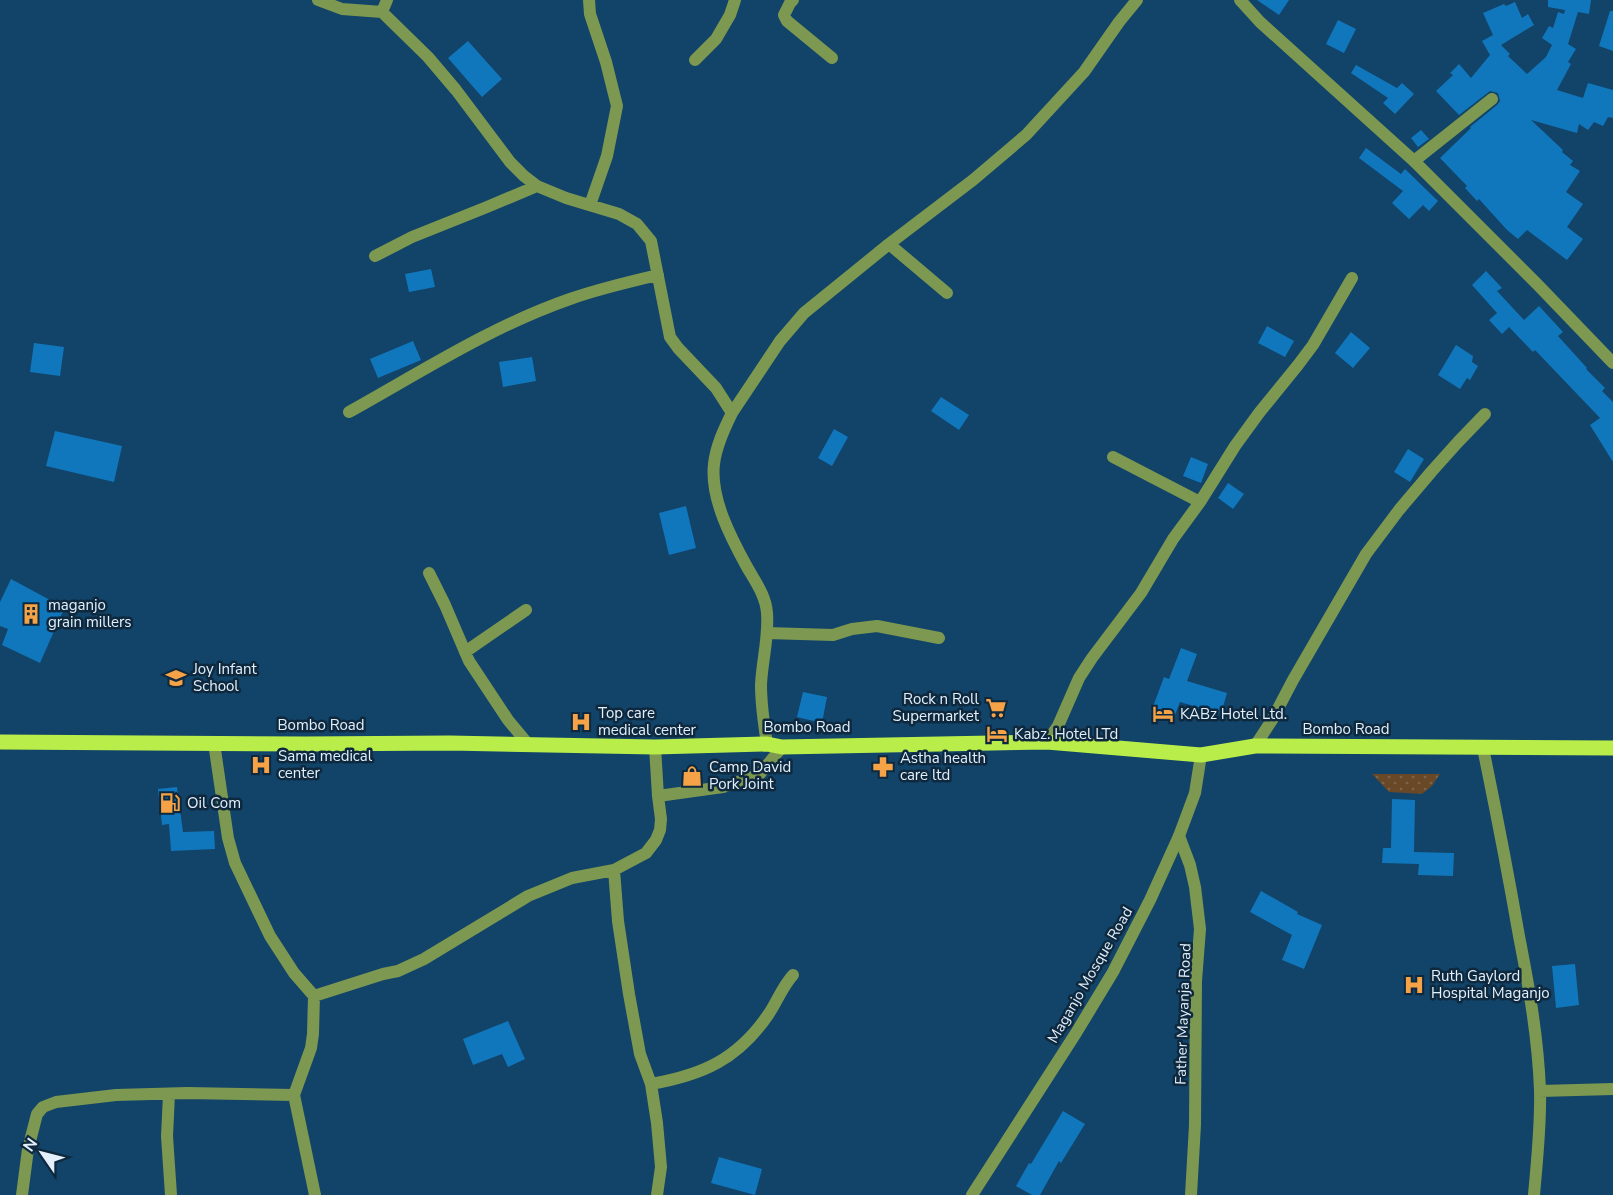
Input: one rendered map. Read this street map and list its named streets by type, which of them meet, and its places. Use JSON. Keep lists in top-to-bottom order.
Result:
{
  "streets": {
    "main road": ["Bombo Road"],
    "street": ["Maganjo Mosque Road", "Father Mayanja Road"]
  },
  "crossings": [
    ["Bombo Road", "Maganjo Mosque Road"],
    ["Maganjo Mosque Road", "Father Mayanja Road"]
  ],
  "places": {
    "building": ["maganjo grain millers"],
    "school or university": ["Joy Infant School"],
    "supermarket": ["Rock n Roll Supermarket"],
    "hotel": ["KABz Hotel Ltd.", "Kabz. Hotel LTd"],
    "hospital": ["Top care medical center", "Sama medical center", "Ruth Gaylord Hospital Maganjo"],
    "pharmacy": ["Astha health care ltd"],
    "shop": ["Camp David Pork Joint"],
    "fuel station": ["Oil Com"]
  },
  "north": "top left"
}
